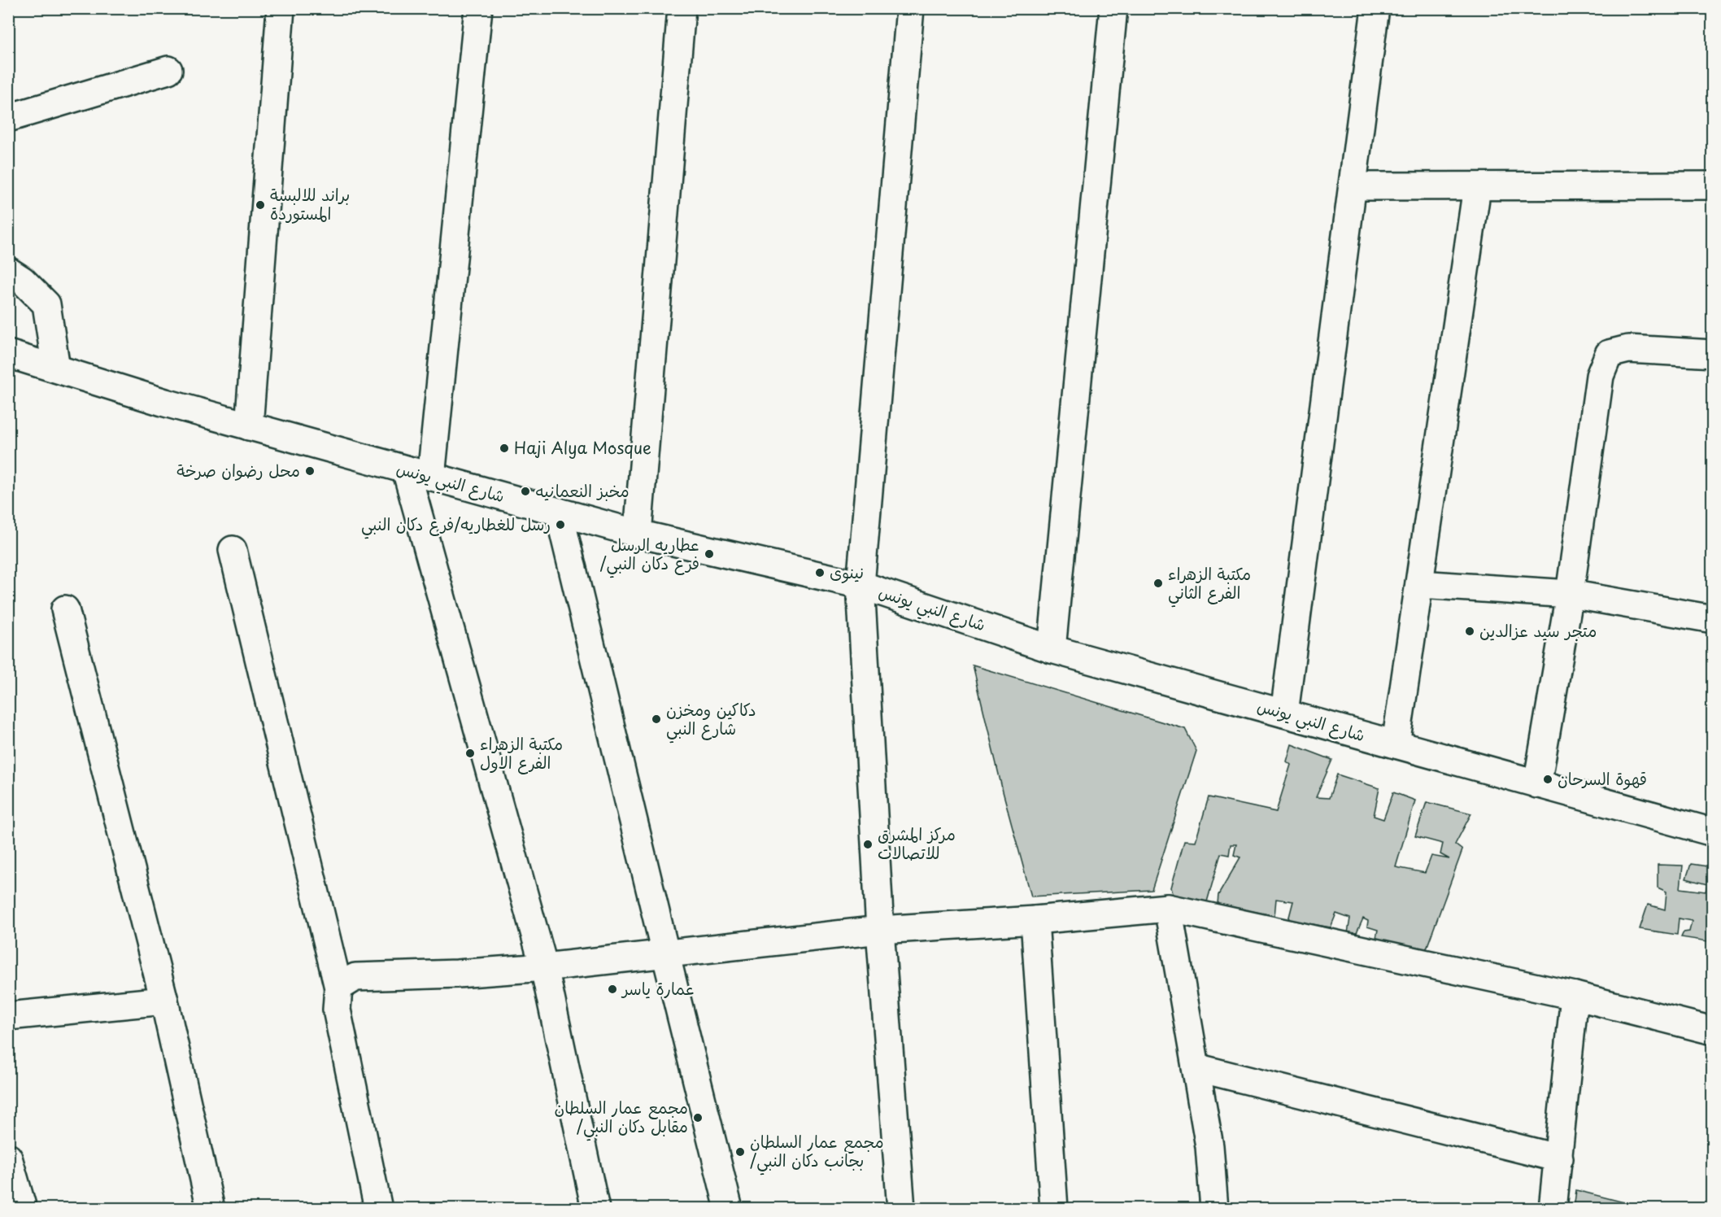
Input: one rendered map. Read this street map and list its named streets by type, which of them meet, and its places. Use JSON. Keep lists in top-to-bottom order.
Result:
{
  "streets": {
    "street": ["شارع النبي يونس"]
  },
  "places": [
    "براند للالبسة المستوردة",
    "Haji Alya Mosque",
    "محل رضوان صرخة",
    "مخبز النعمانيه",
    "رسل للغطاريه/فرع دكان النبي",
    "عطاريه الرسل /فرع دكان النبي",
    "نينوى",
    "مكتبة الزهراء الفرع الثاني",
    "متجر سيد عزالدين",
    "دكاكين ومخزن شارع النبي",
    "مكتبة الزهراء الفرع الاول",
    "قهوة السرحان",
    "مركز المشرق للاتصالات",
    "عمارة ياسر",
    "مجمع عمار السلطان /مقابل دكان النبي",
    "مجمع عمار السلطان /بجانب دكان النبي"
  ]
}
